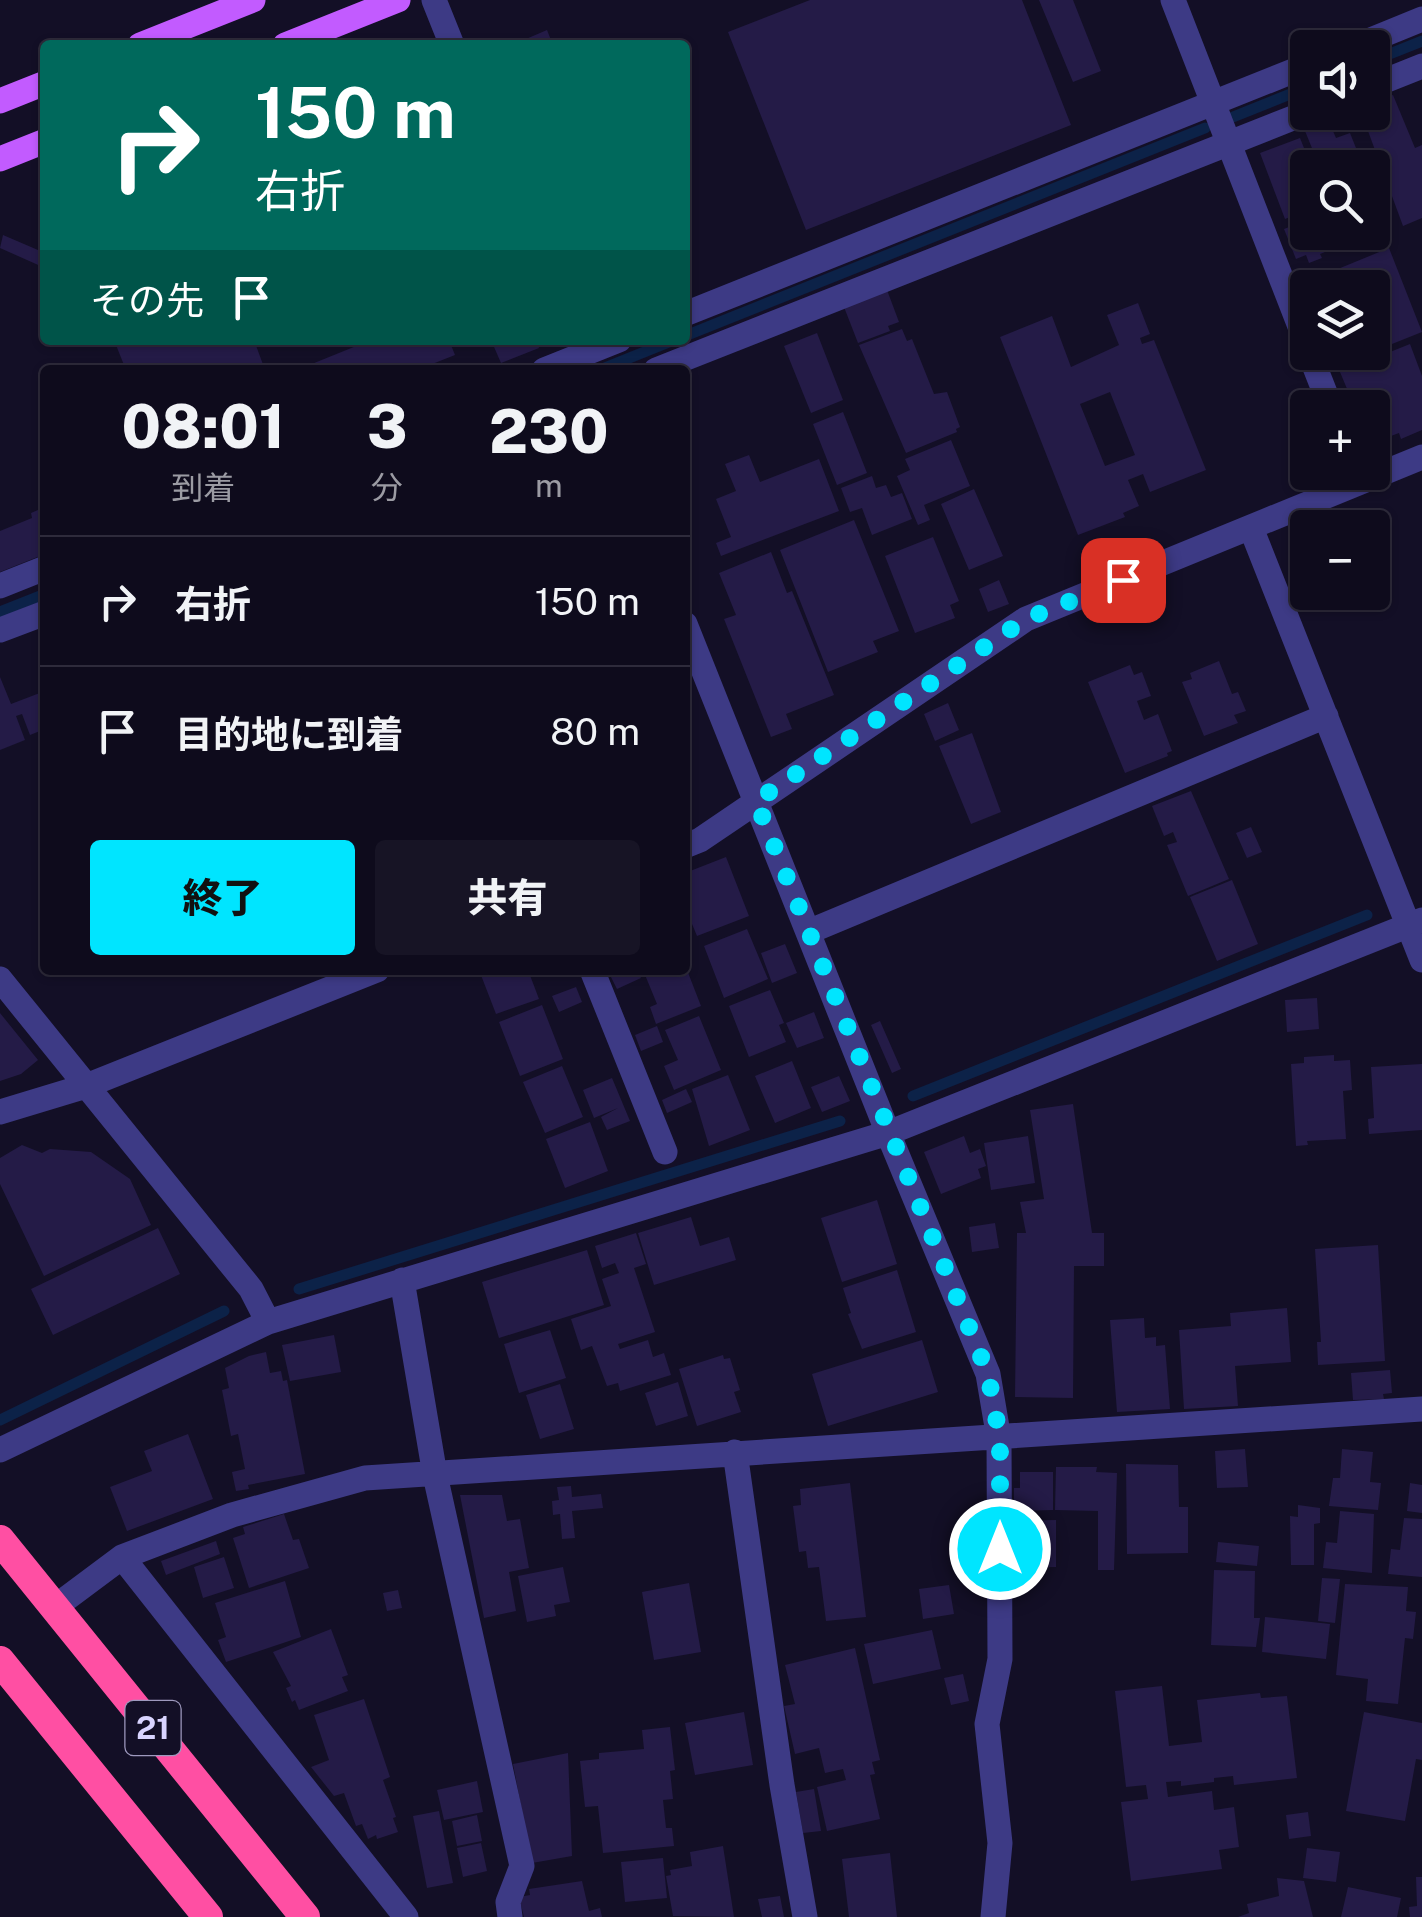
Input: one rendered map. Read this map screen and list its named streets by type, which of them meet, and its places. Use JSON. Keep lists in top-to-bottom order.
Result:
{
  "streets": {
    "highway": ["21"]
  },
  "page": {
    "map_buttons": ["+", "−"],
    "turn": ["150 m", "右折"],
    "then": "その先",
    "eta": [
      "08:01",
      "到着",
      "3",
      "分",
      "230",
      "m"
    ],
    "list": [
      {
        "name": "右折",
        "value": "150 m"
      },
      {
        "name": "目的地に到着",
        "value": "80 m"
      }
    ],
    "buttons": ["終了", "共有"]
  }
}
